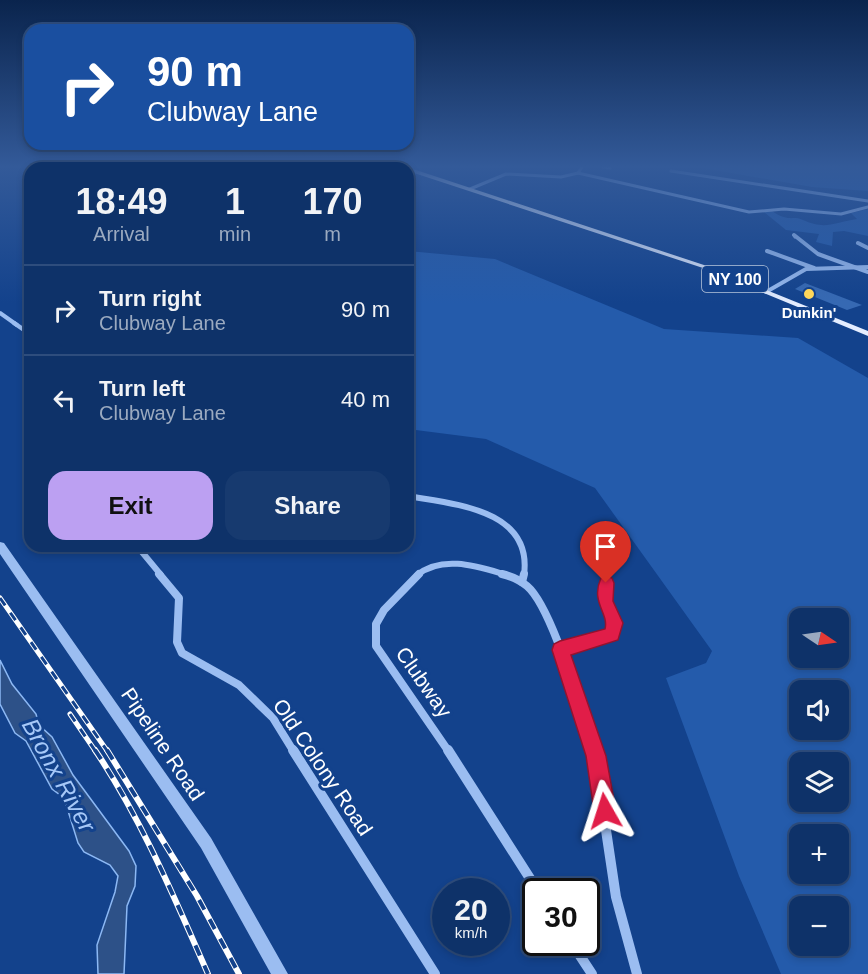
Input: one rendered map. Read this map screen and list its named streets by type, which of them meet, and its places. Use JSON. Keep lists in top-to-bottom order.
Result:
{
  "streets": {
    "main road": ["NY 100"],
    "street": ["Clubway", "Pipeline Road", "Old Colony Road"]
  },
  "water": ["Bronx River"],
  "places": ["Dunkin'"],
  "north": "right",
  "page": {
    "turn": ["90 m", "Clubway Lane"],
    "eta": [
      "18:49",
      "Arrival",
      "1",
      "min",
      "170",
      "m"
    ],
    "list": [
      {
        "name": "Turn right",
        "note": "Clubway Lane",
        "value": "90 m"
      },
      {
        "name": "Turn left",
        "note": "Clubway Lane",
        "value": "40 m"
      }
    ],
    "buttons": ["Exit", "Share"],
    "map_buttons": ["+", "−"],
    "speed": "20 km/h",
    "limit": "30"
  }
}
